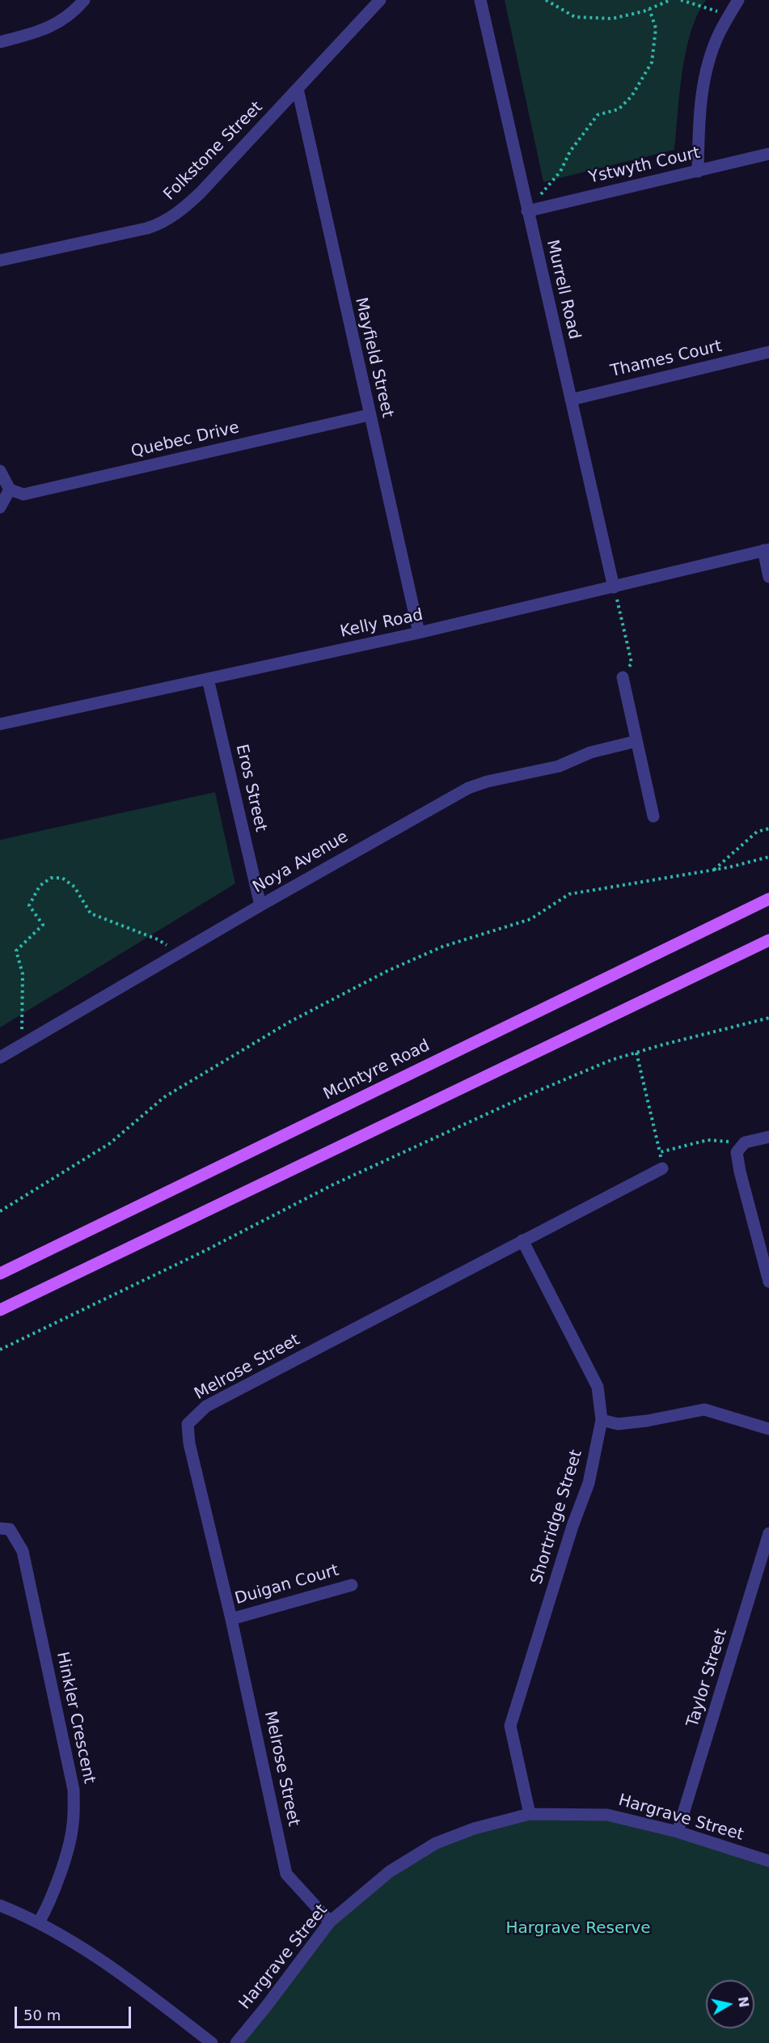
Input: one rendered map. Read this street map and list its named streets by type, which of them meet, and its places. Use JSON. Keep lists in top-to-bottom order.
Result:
{
  "streets": {
    "main road": ["McIntyre Road"],
    "street": [
      "Folkstone Street",
      "Ystwyth Court",
      "Murrell Road",
      "Mayfield Street",
      "Thames Court",
      "Quebec Drive",
      "Kelly Road",
      "Eros Street",
      "Noya Avenue",
      "Melrose Street",
      "Shortridge Street",
      "Duigan Court",
      "Taylor Street",
      "Hinkler Crescent",
      "Hargrave Street"
    ]
  },
  "crossings": [
    ["Folkstone Street", "Mayfield Street"],
    ["Ystwyth Court", "Murrell Road"],
    ["Murrell Road", "Thames Court"],
    ["Murrell Road", "Kelly Road"],
    ["Mayfield Street", "Quebec Drive"],
    ["Mayfield Street", "Kelly Road"],
    ["Kelly Road", "Eros Street"],
    ["Eros Street", "Noya Avenue"],
    ["Melrose Street", "Shortridge Street"],
    ["Melrose Street", "Duigan Court"],
    ["Melrose Street", "Hargrave Street"],
    ["Shortridge Street", "Hargrave Street"],
    ["Taylor Street", "Hargrave Street"]
  ],
  "parks": ["Hargrave Reserve"],
  "scale_bar": "50 m",
  "north": "right"
}
